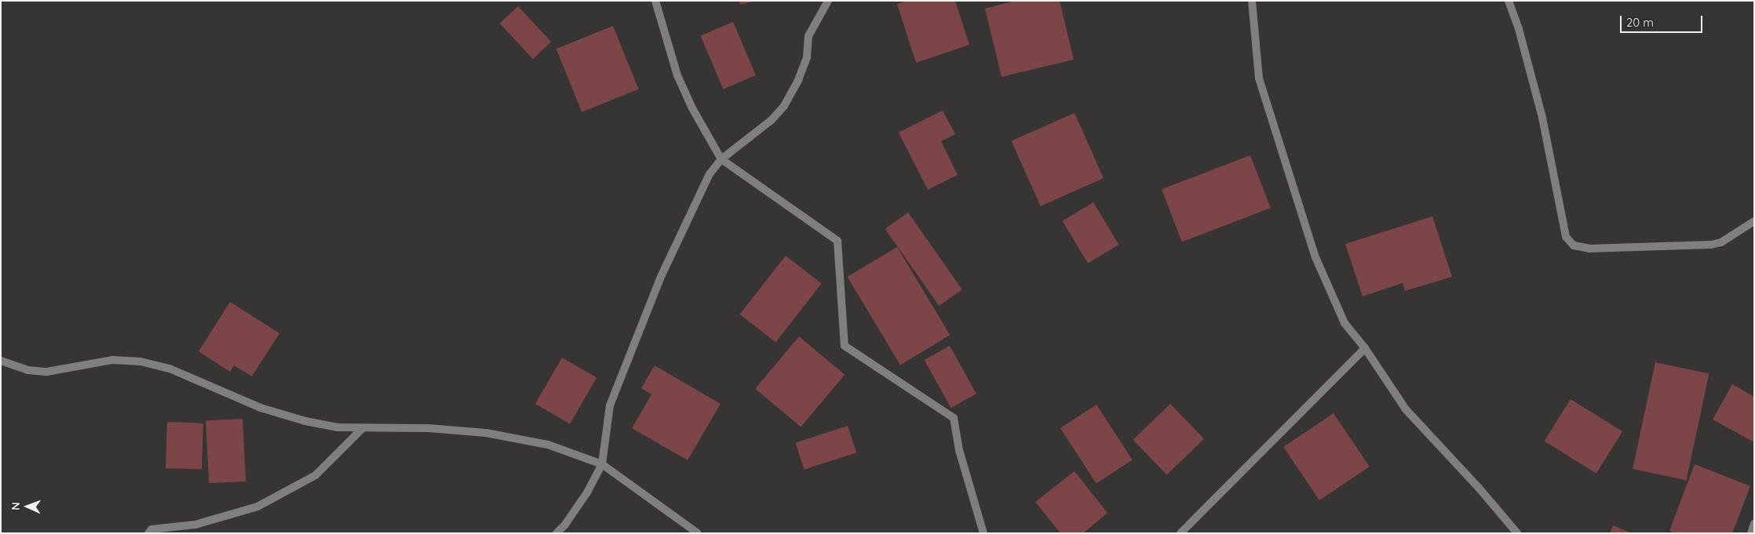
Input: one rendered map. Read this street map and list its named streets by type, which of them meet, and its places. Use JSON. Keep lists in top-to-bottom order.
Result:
{
  "scale_bar": "20 m",
  "north": "left"
}
